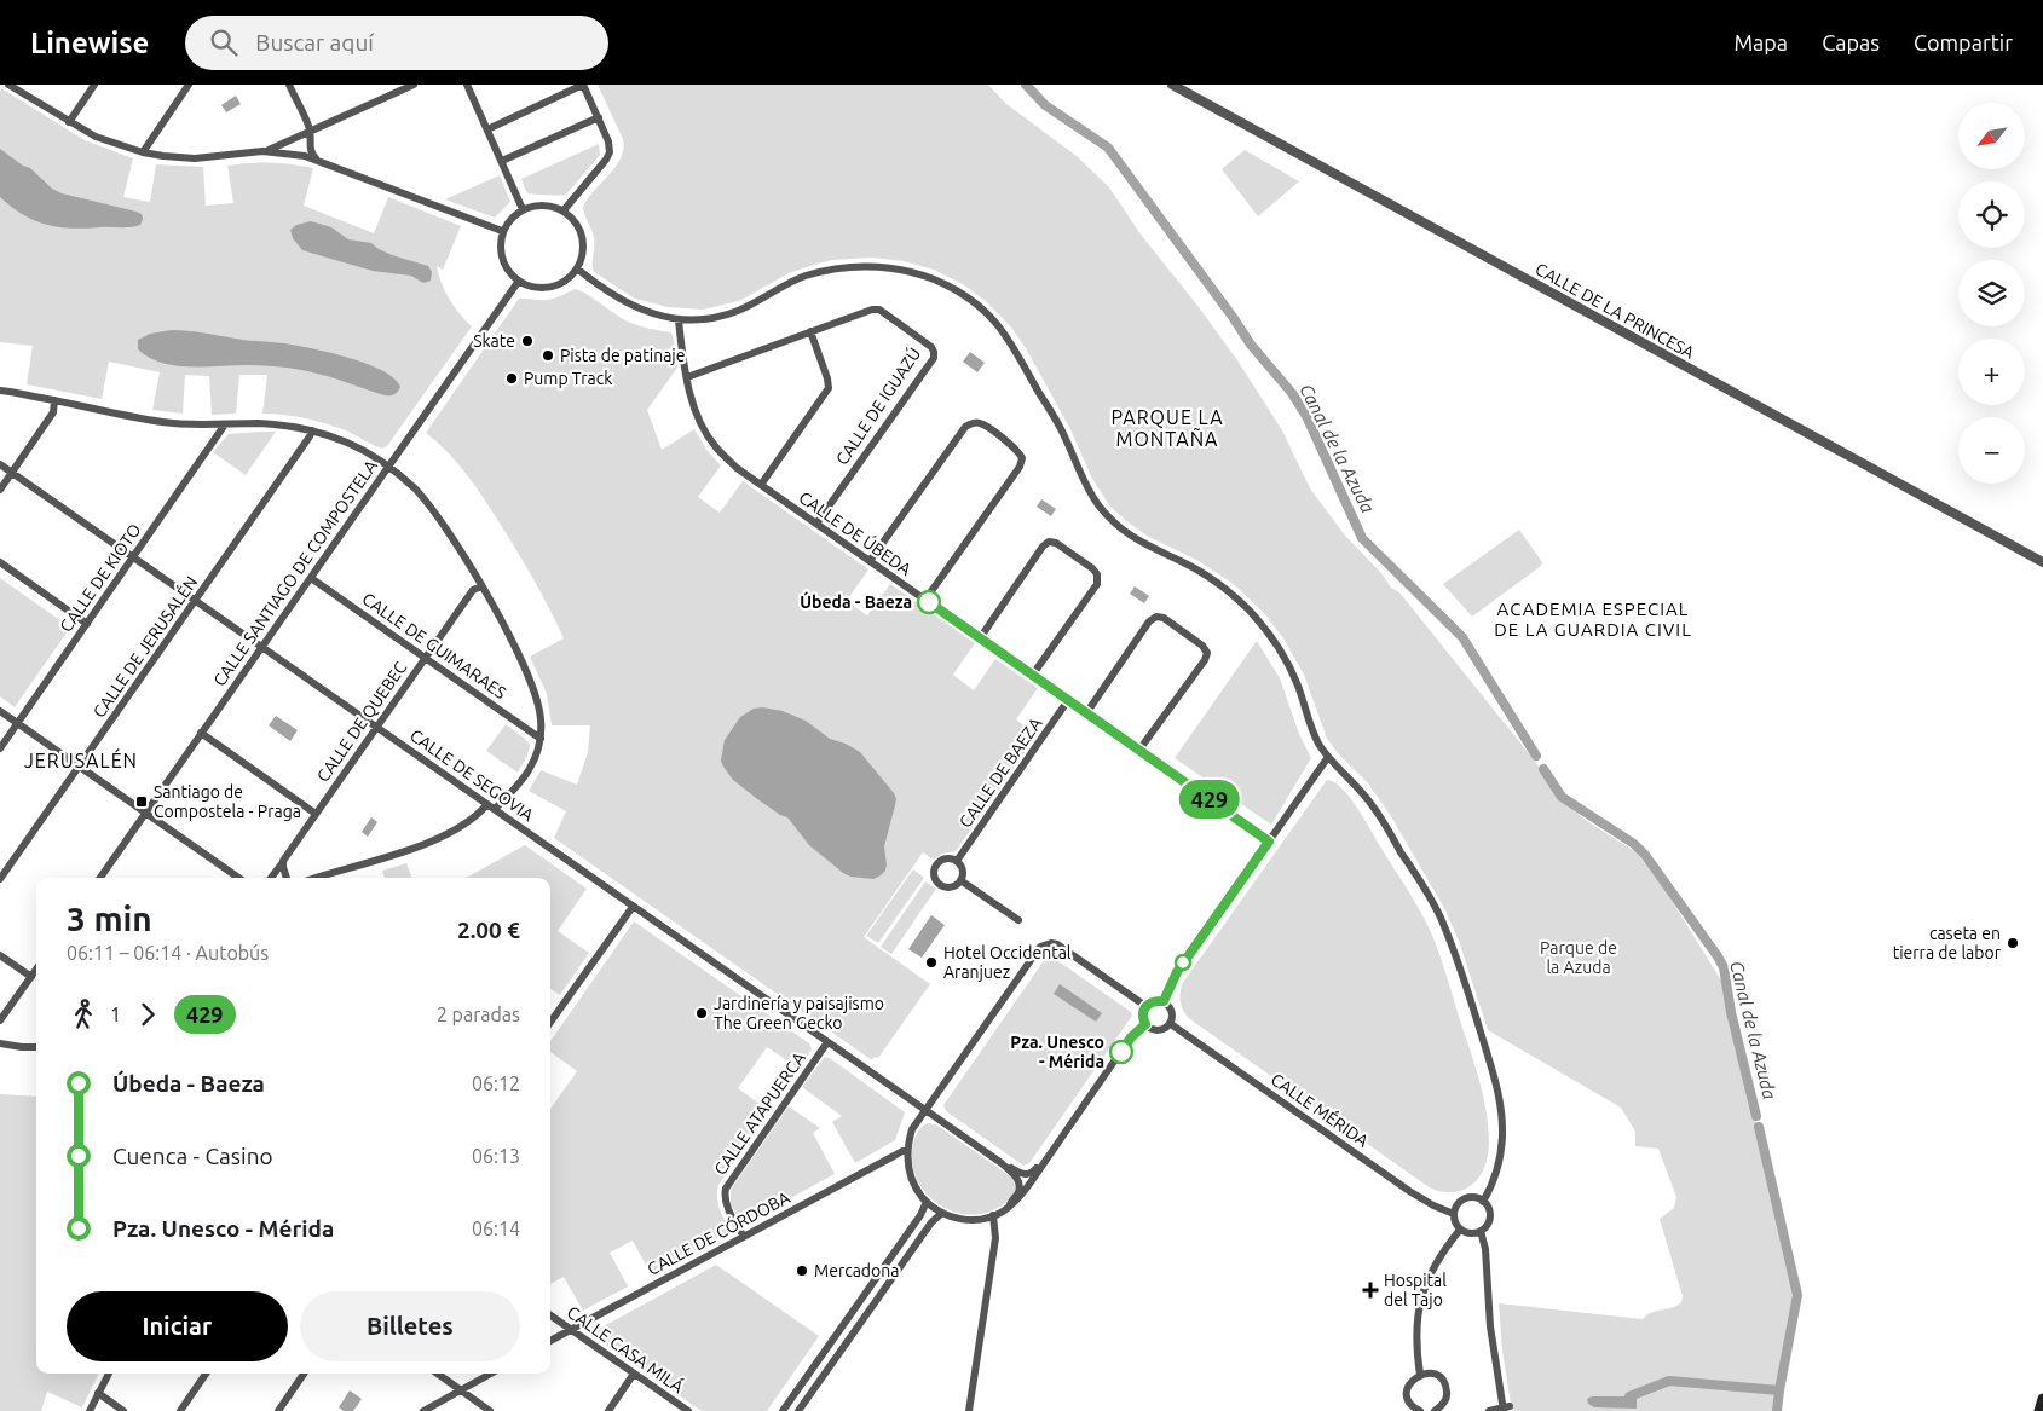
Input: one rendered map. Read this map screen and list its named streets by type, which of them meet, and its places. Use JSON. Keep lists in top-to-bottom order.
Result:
{
  "streets": {
    "street": [
      "CALLE DE LA PRINCESA",
      "CALLE DE IGUAZÚ",
      "CALLE DE ÚBEDA",
      "CALLE SANTIAGO DE COMPOSTELA",
      "CALLE DE KIOTO",
      "CALLE DE GUIMARAES",
      "CALLE DE JERUSALÉN",
      "CALLE DE QUEBEC",
      "CALLE DE BAEZA",
      "CALLE DE SEGOVIA",
      "CALLE MÉRIDA",
      "CALLE ATAPUERCA",
      "CALLE DE CÓRDOBA",
      "CALLE CASA MILÁ"
    ]
  },
  "crossings": [
    ["CALLE DE IGUAZÚ", "CALLE DE ÚBEDA"],
    ["CALLE DE ÚBEDA", "CALLE DE BAEZA"],
    ["CALLE SANTIAGO DE COMPOSTELA", "CALLE DE GUIMARAES"],
    ["CALLE SANTIAGO DE COMPOSTELA", "CALLE DE SEGOVIA"],
    ["CALLE DE KIOTO", "CALLE DE SEGOVIA"],
    ["CALLE DE GUIMARAES", "CALLE DE QUEBEC"],
    ["CALLE DE JERUSALÉN", "CALLE DE SEGOVIA"],
    ["CALLE DE QUEBEC", "CALLE DE SEGOVIA"],
    ["CALLE DE SEGOVIA", "CALLE ATAPUERCA"],
    ["CALLE DE SEGOVIA", "CALLE DE CÓRDOBA"],
    ["CALLE ATAPUERCA", "CALLE DE CÓRDOBA"],
    ["CALLE DE CÓRDOBA", "CALLE CASA MILÁ"]
  ],
  "districts": ["PARQUE LA MONTAÑA", "ACADEMIA ESPECIAL DE LA GUARDIA CIVIL", "JERUSALÉN"],
  "water": ["Canal de la Azuda"],
  "parks": ["Parque de la Azuda"],
  "places": {
    "other": [
      "Skate",
      "Pista de patinaje",
      "Pump Track",
      "Úbeda - Baeza",
      "caseta en tierra de labor",
      "Hotel Occidental Aranjuez",
      "Jardinería y paisajismo The Green Gecko",
      "Pza. Unesco - Mérida",
      "Mercadona"
    ],
    "transit": ["Santiago de Compostela - Praga"],
    "health": ["Hospital del Tajo"]
  },
  "lines": ["bus line 429"],
  "north": "bottom left",
  "page": {
    "header": "Linewise",
    "search": "Buscar aquí",
    "nav": ["Mapa", "Capas", "Compartir"],
    "on_map": "429",
    "map_buttons": ["+", "−"],
    "heading": ["3 min", "06:11 – 06:14 · Autobús", "2.00 €"],
    "legs": ["1", "429", "2 paradas"],
    "list": [
      {
        "name": "Úbeda - Baeza",
        "value": "06:12"
      },
      {
        "name": "Cuenca - Casino",
        "value": "06:13"
      },
      {
        "name": "Pza. Unesco - Mérida",
        "value": "06:14"
      }
    ],
    "buttons": ["Iniciar", "Billetes"]
  }
}
